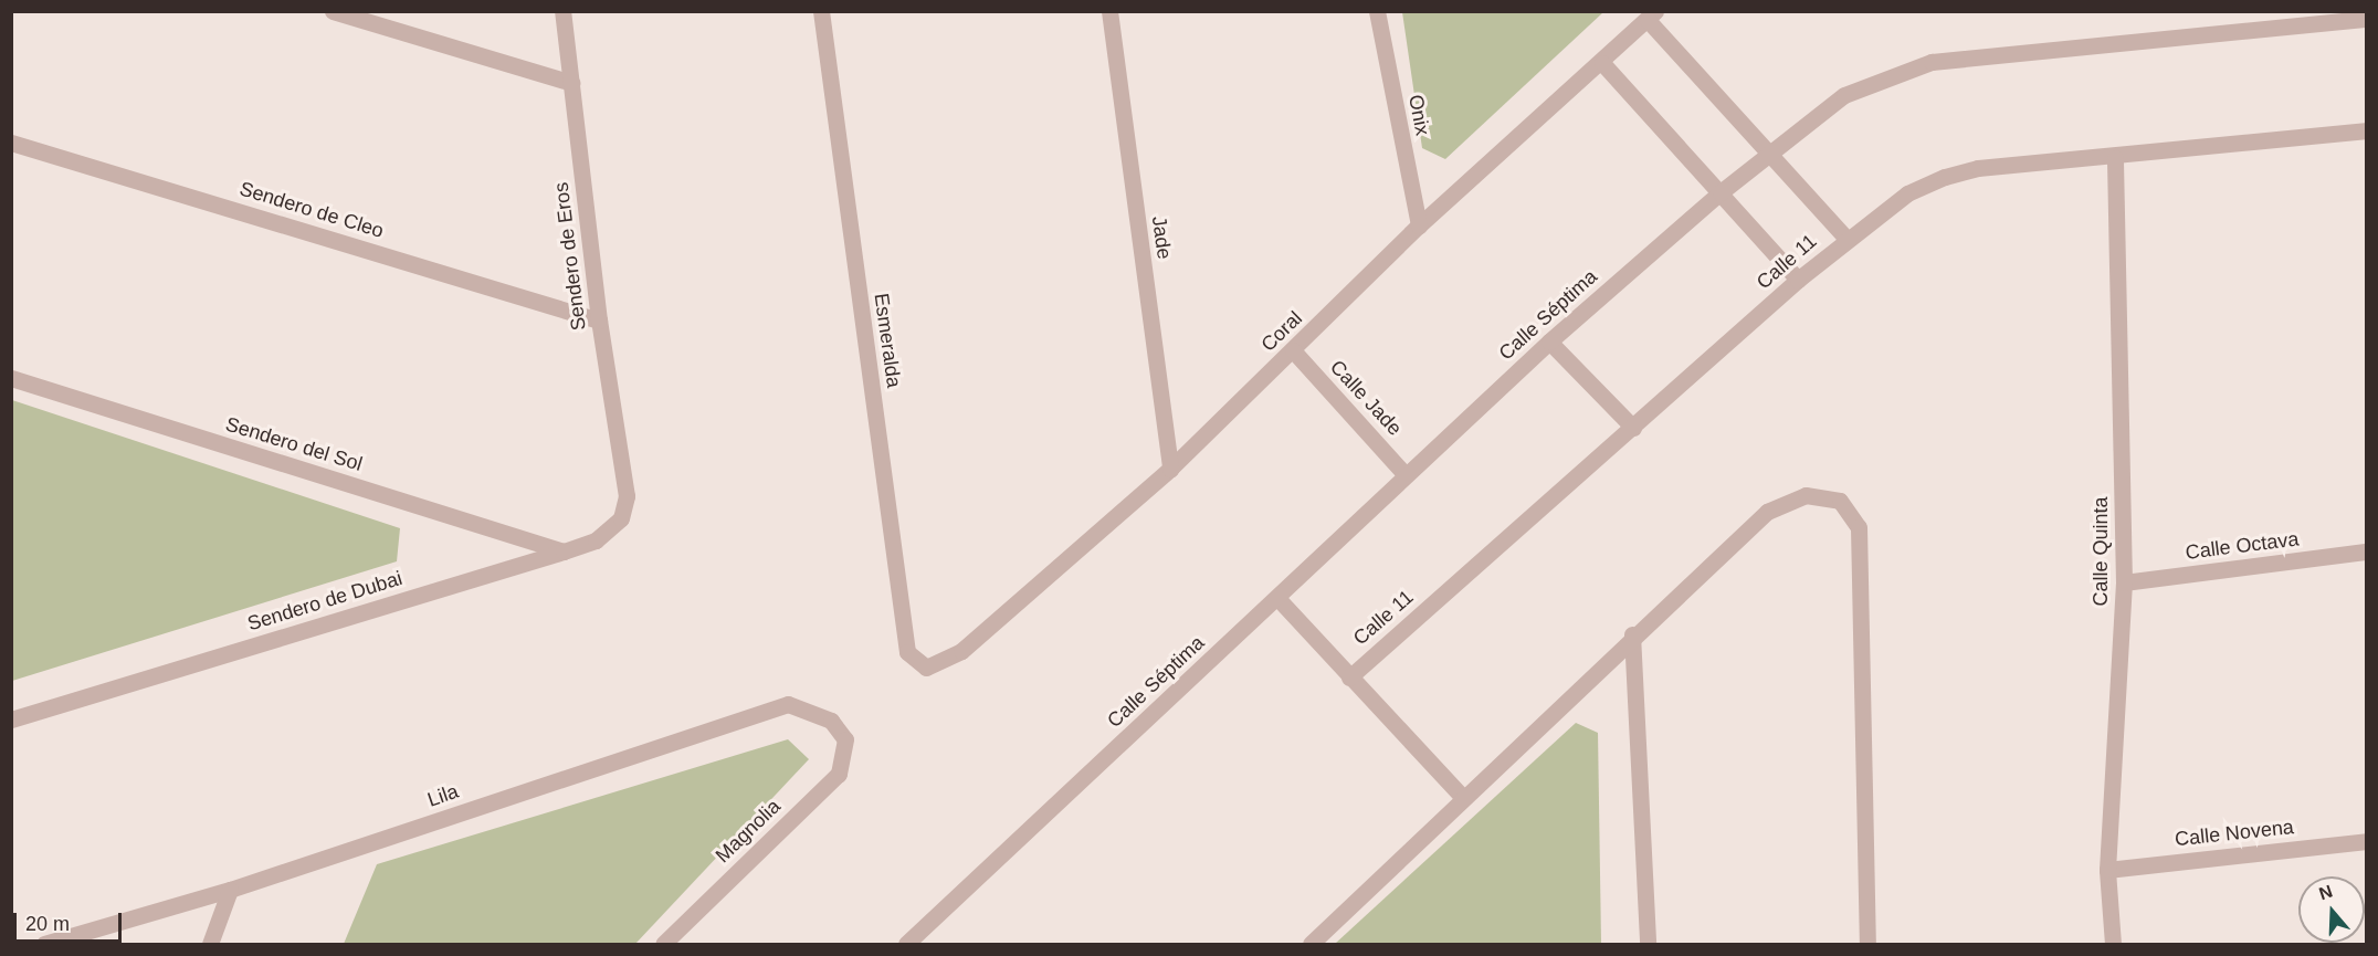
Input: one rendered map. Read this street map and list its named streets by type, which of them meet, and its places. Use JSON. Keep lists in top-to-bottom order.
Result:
{
  "streets": {
    "street": [
      "Onix",
      "Sendero de Cleo",
      "Jade",
      "Sendero de Eros",
      "Calle 11",
      "Calle Séptima",
      "Coral",
      "Esmeralda",
      "Calle Jade",
      "Sendero del Sol",
      "Calle Octava",
      "Calle Quinta",
      "Sendero de Dubai",
      "Lila",
      "Magnolia",
      "Calle Novena"
    ]
  },
  "crossings": [
    ["Onix", "Coral"],
    ["Sendero de Cleo", "Sendero de Eros"],
    ["Jade", "Coral"],
    ["Sendero de Eros", "Sendero de Dubai"],
    ["Calle 11", "Calle Quinta"],
    ["Calle Séptima", "Calle Jade"],
    ["Coral", "Esmeralda"],
    ["Coral", "Calle Jade"],
    ["Sendero del Sol", "Sendero de Dubai"],
    ["Calle Octava", "Calle Quinta"],
    ["Calle Quinta", "Calle Novena"],
    ["Lila", "Magnolia"]
  ],
  "scale_bar": "20 m",
  "north": "top"
}
